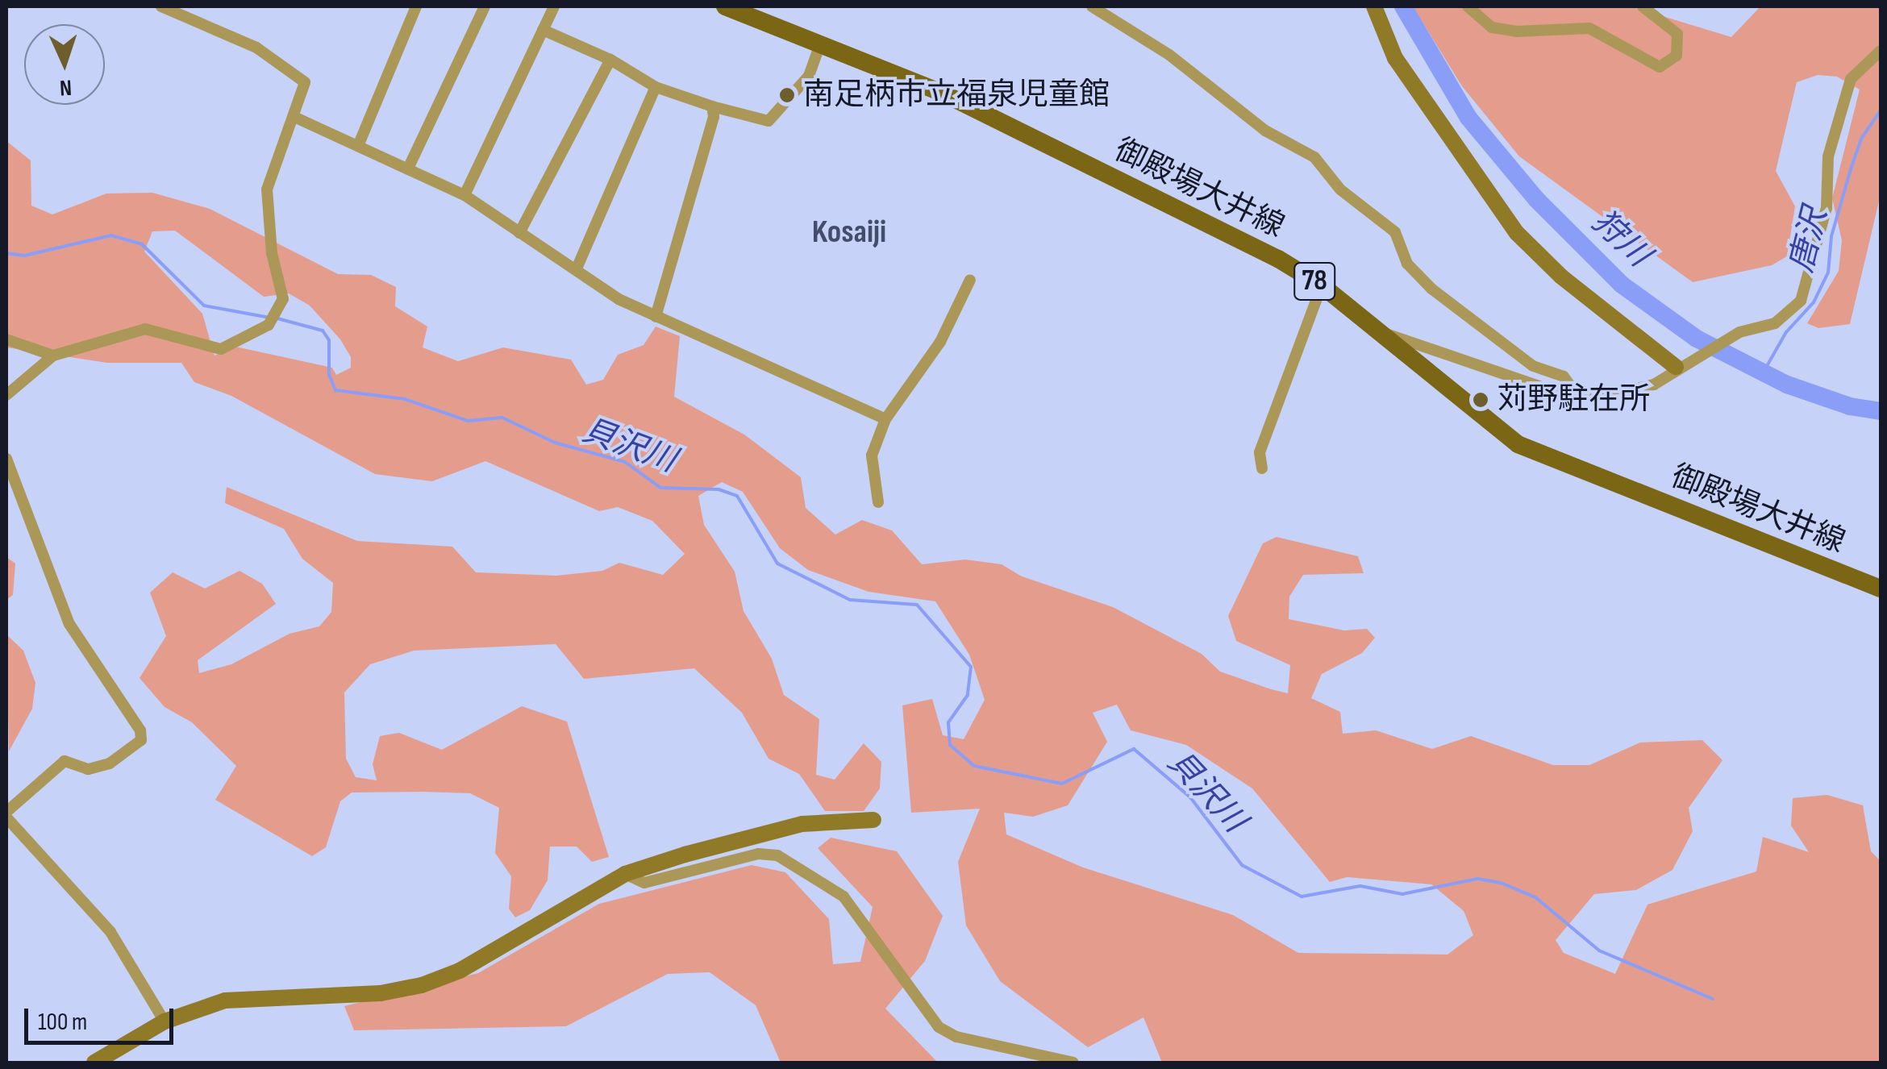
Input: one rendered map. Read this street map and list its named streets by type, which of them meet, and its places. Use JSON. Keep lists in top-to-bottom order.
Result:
{
  "streets": {
    "main road": ["御殿場大井線", "78"]
  },
  "districts": ["Kosaiji"],
  "water": ["狩川", "唐沢", "貝沢川"],
  "places": ["南足柄市立福泉児童館", "苅野駐在所"],
  "scale_bar": "100 m",
  "north": "bottom"
}
